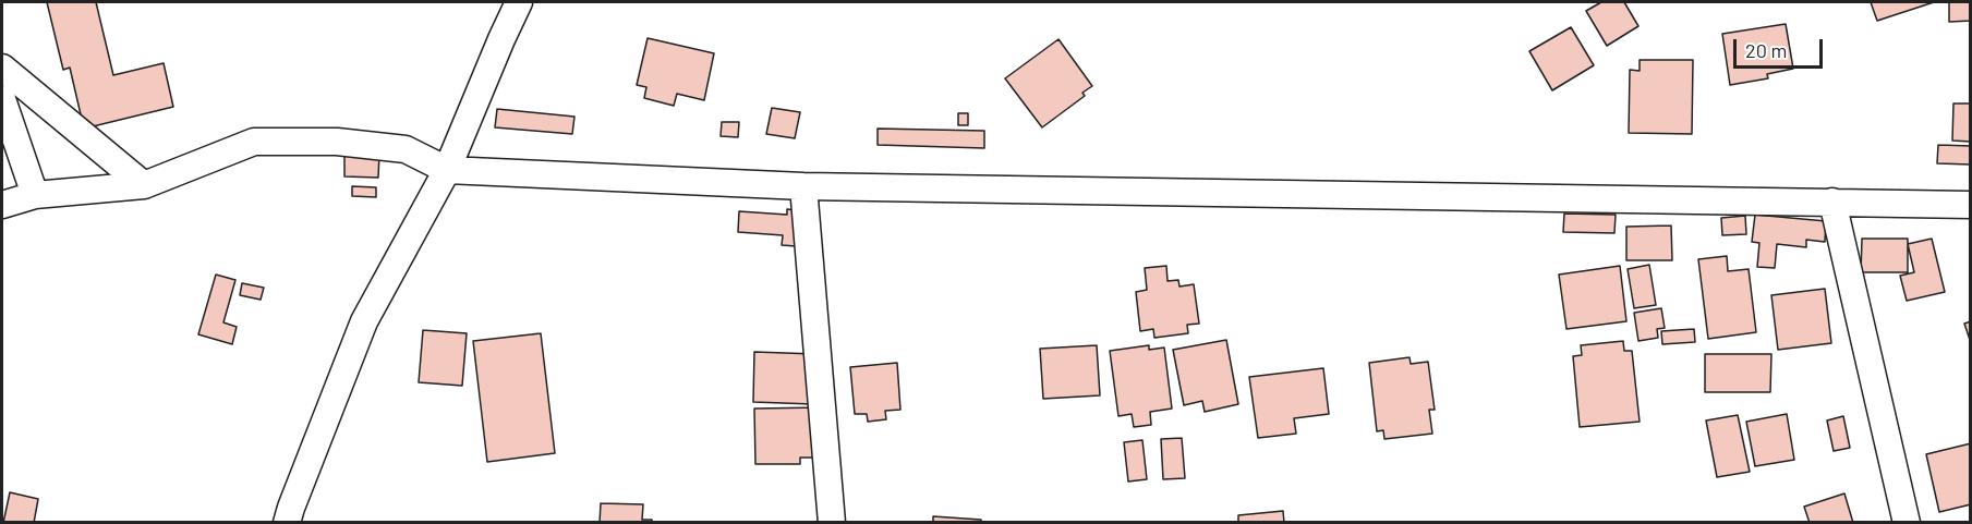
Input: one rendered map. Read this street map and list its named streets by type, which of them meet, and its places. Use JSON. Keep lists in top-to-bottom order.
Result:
{
  "scale_bar": "20 m"
}
